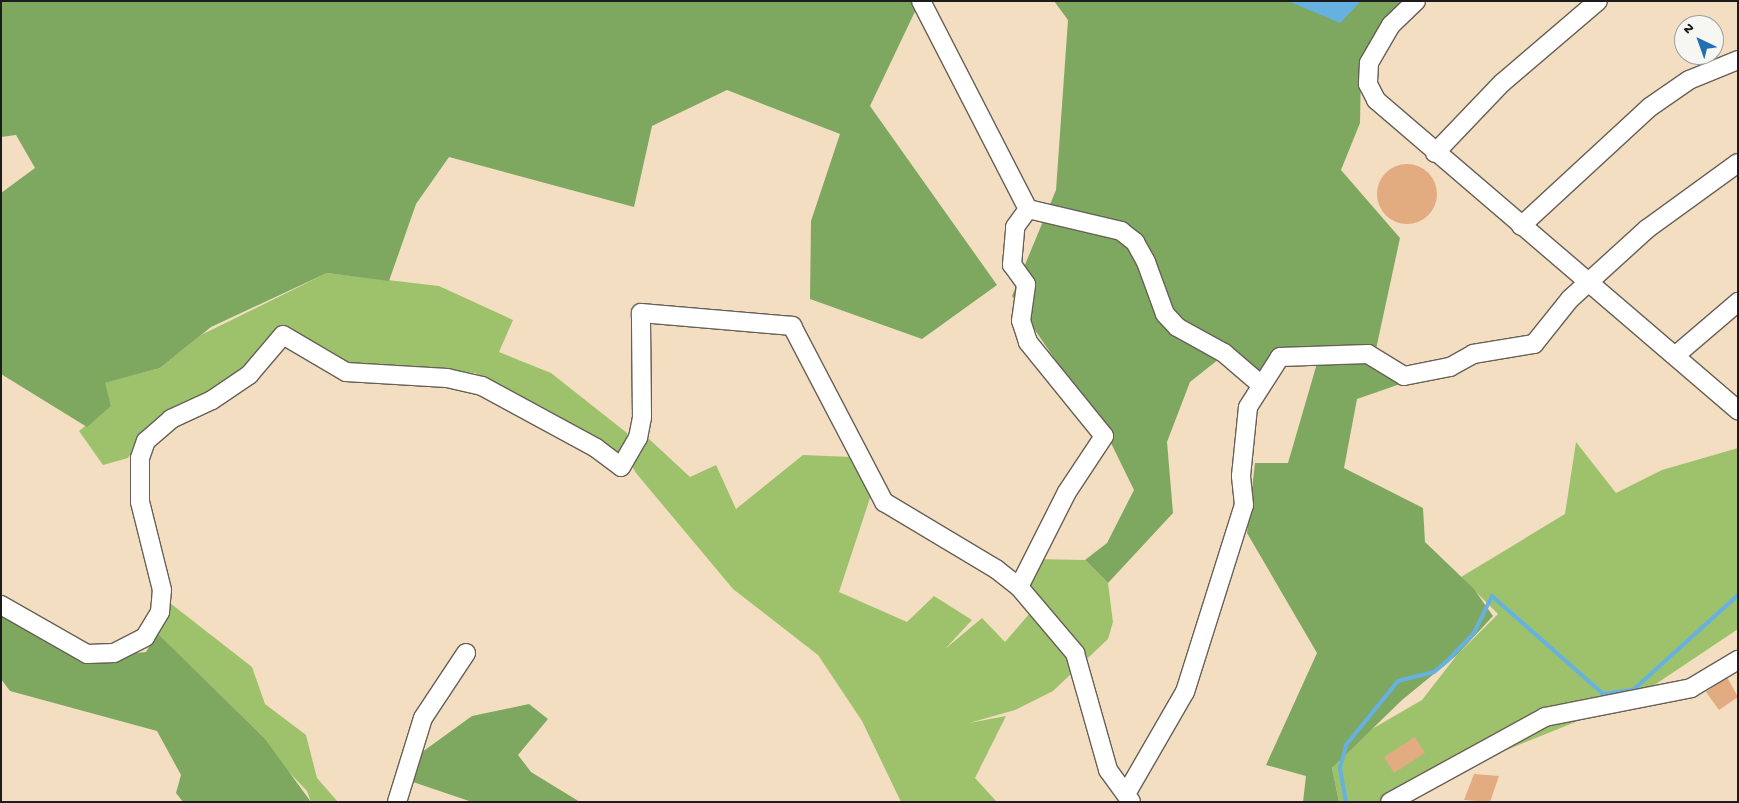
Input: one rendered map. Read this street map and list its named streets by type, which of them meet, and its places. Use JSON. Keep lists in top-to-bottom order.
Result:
{
  "north": "top left"
}
